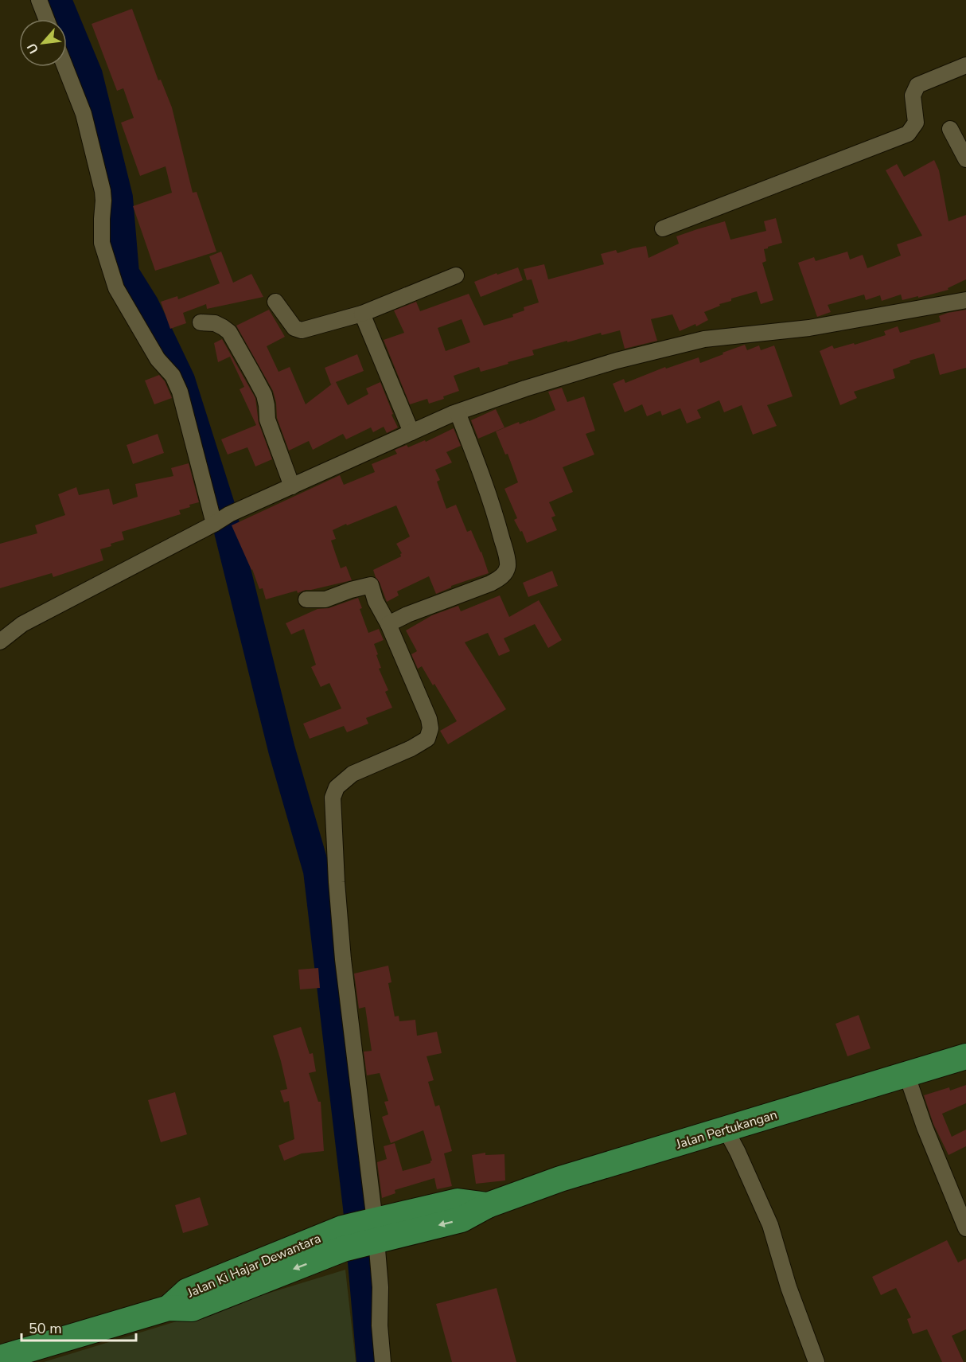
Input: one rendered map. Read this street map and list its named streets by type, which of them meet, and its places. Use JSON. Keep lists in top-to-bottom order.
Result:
{
  "streets": {
    "main road": ["Jalan Pertukangan", "Jalan Ki Hajar Dewantara"]
  },
  "crossings": [
    ["Jalan Pertukangan", "Jalan Ki Hajar Dewantara"]
  ],
  "scale_bar": "50 m",
  "north": "bottom left"
}
